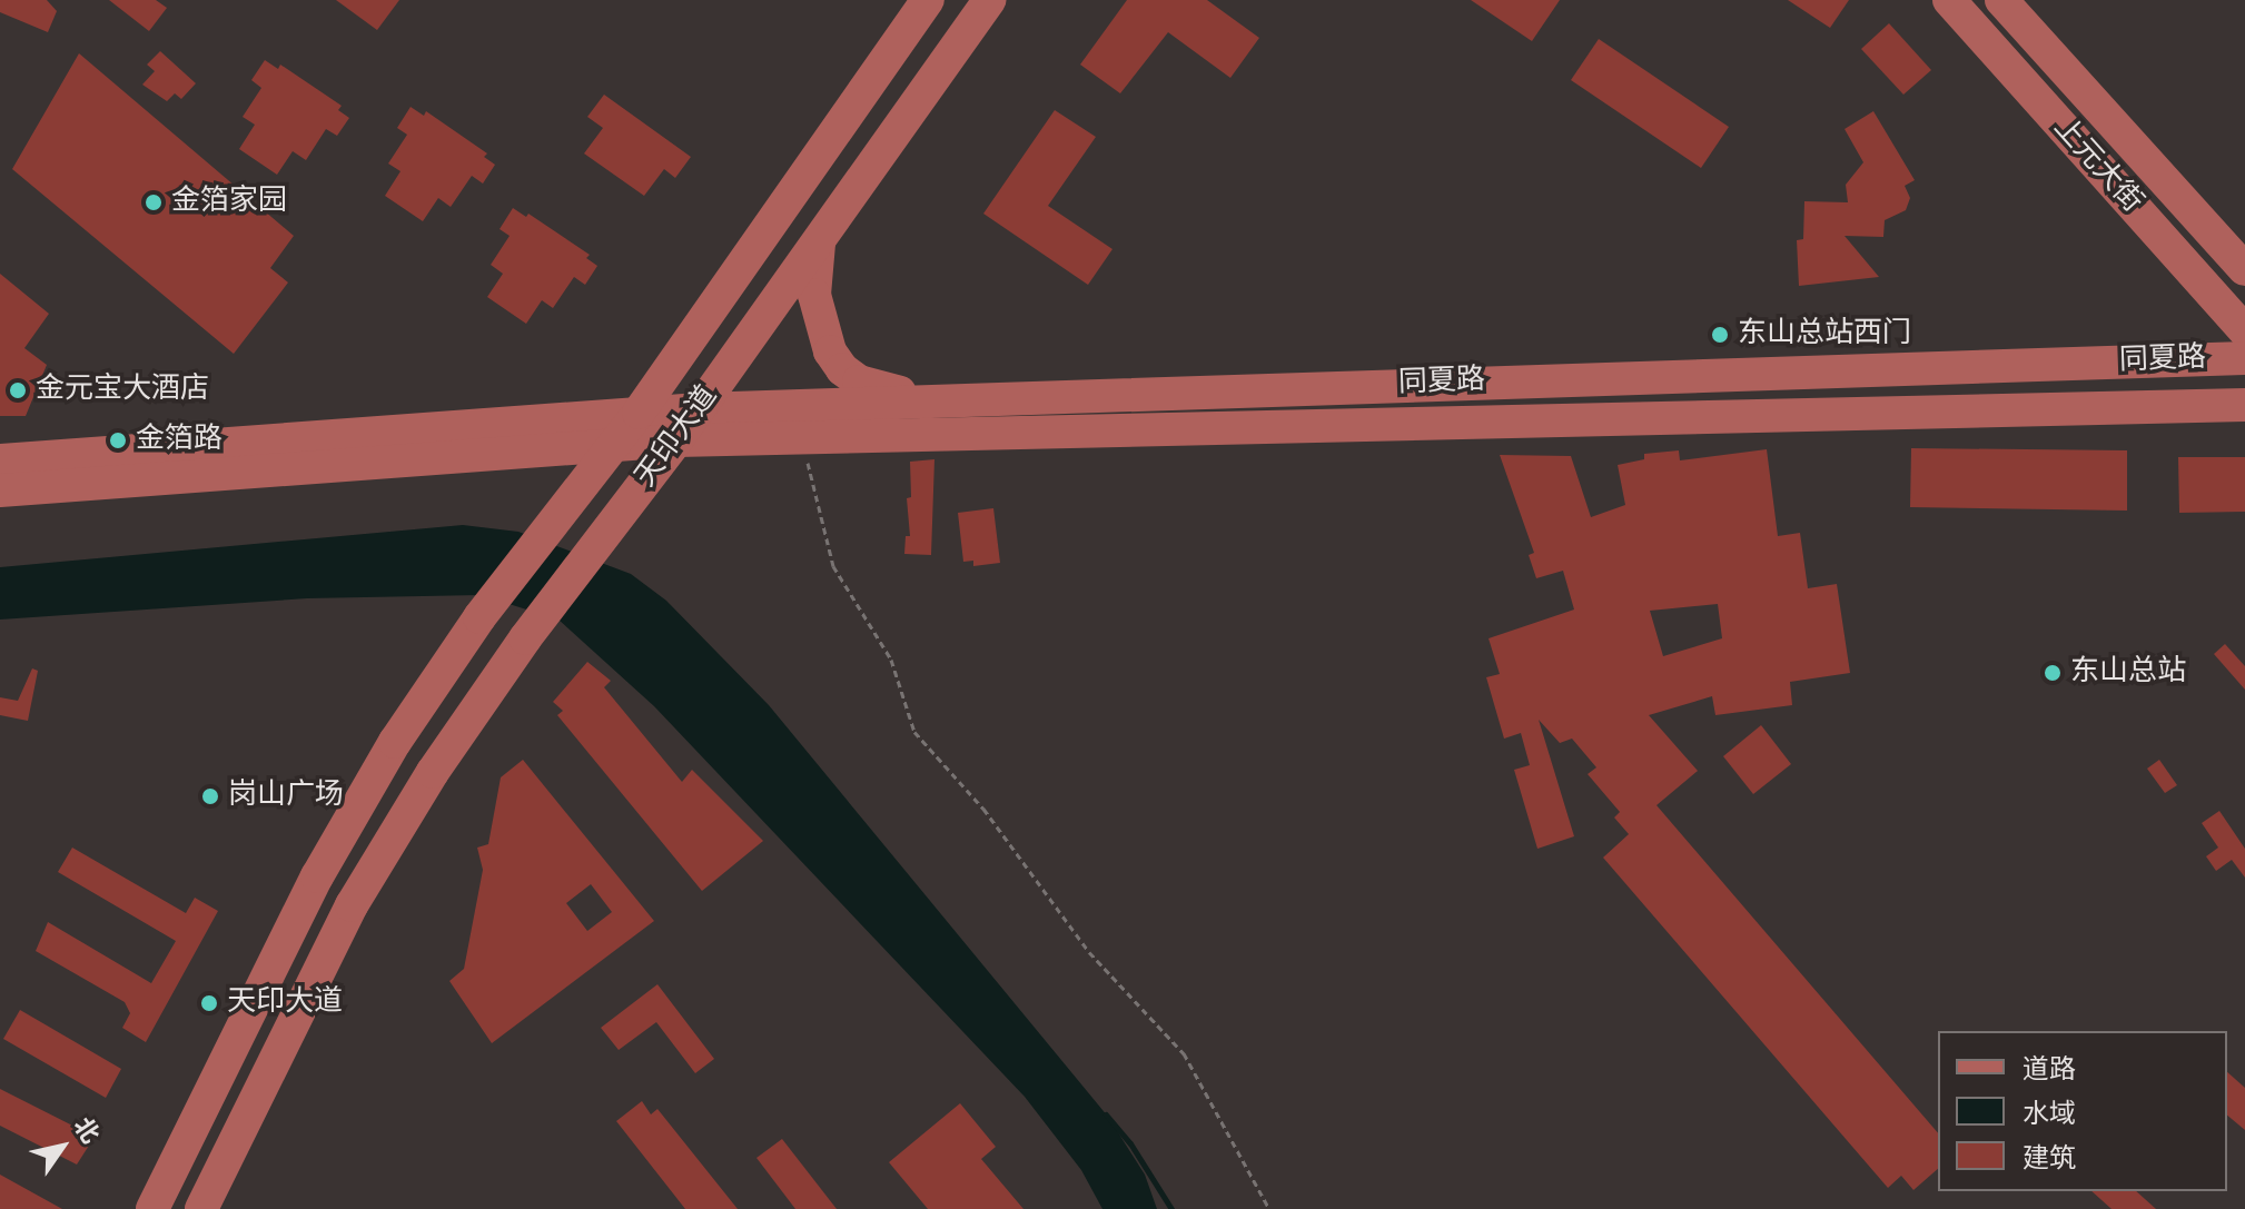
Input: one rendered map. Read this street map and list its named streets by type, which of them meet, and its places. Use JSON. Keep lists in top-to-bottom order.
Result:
{
  "streets": {
    "main road": ["上元大街", "同夏路", "天印大道"]
  },
  "crossings": [
    ["同夏路", "天印大道"]
  ],
  "places": [
    "金箔家园",
    "东山总站西门",
    "金元宝大酒店",
    "金箔路",
    "东山总站",
    "岗山广场",
    "天印大道"
  ],
  "legend": ["道路", "水域", "建筑"],
  "north": "top right"
}
